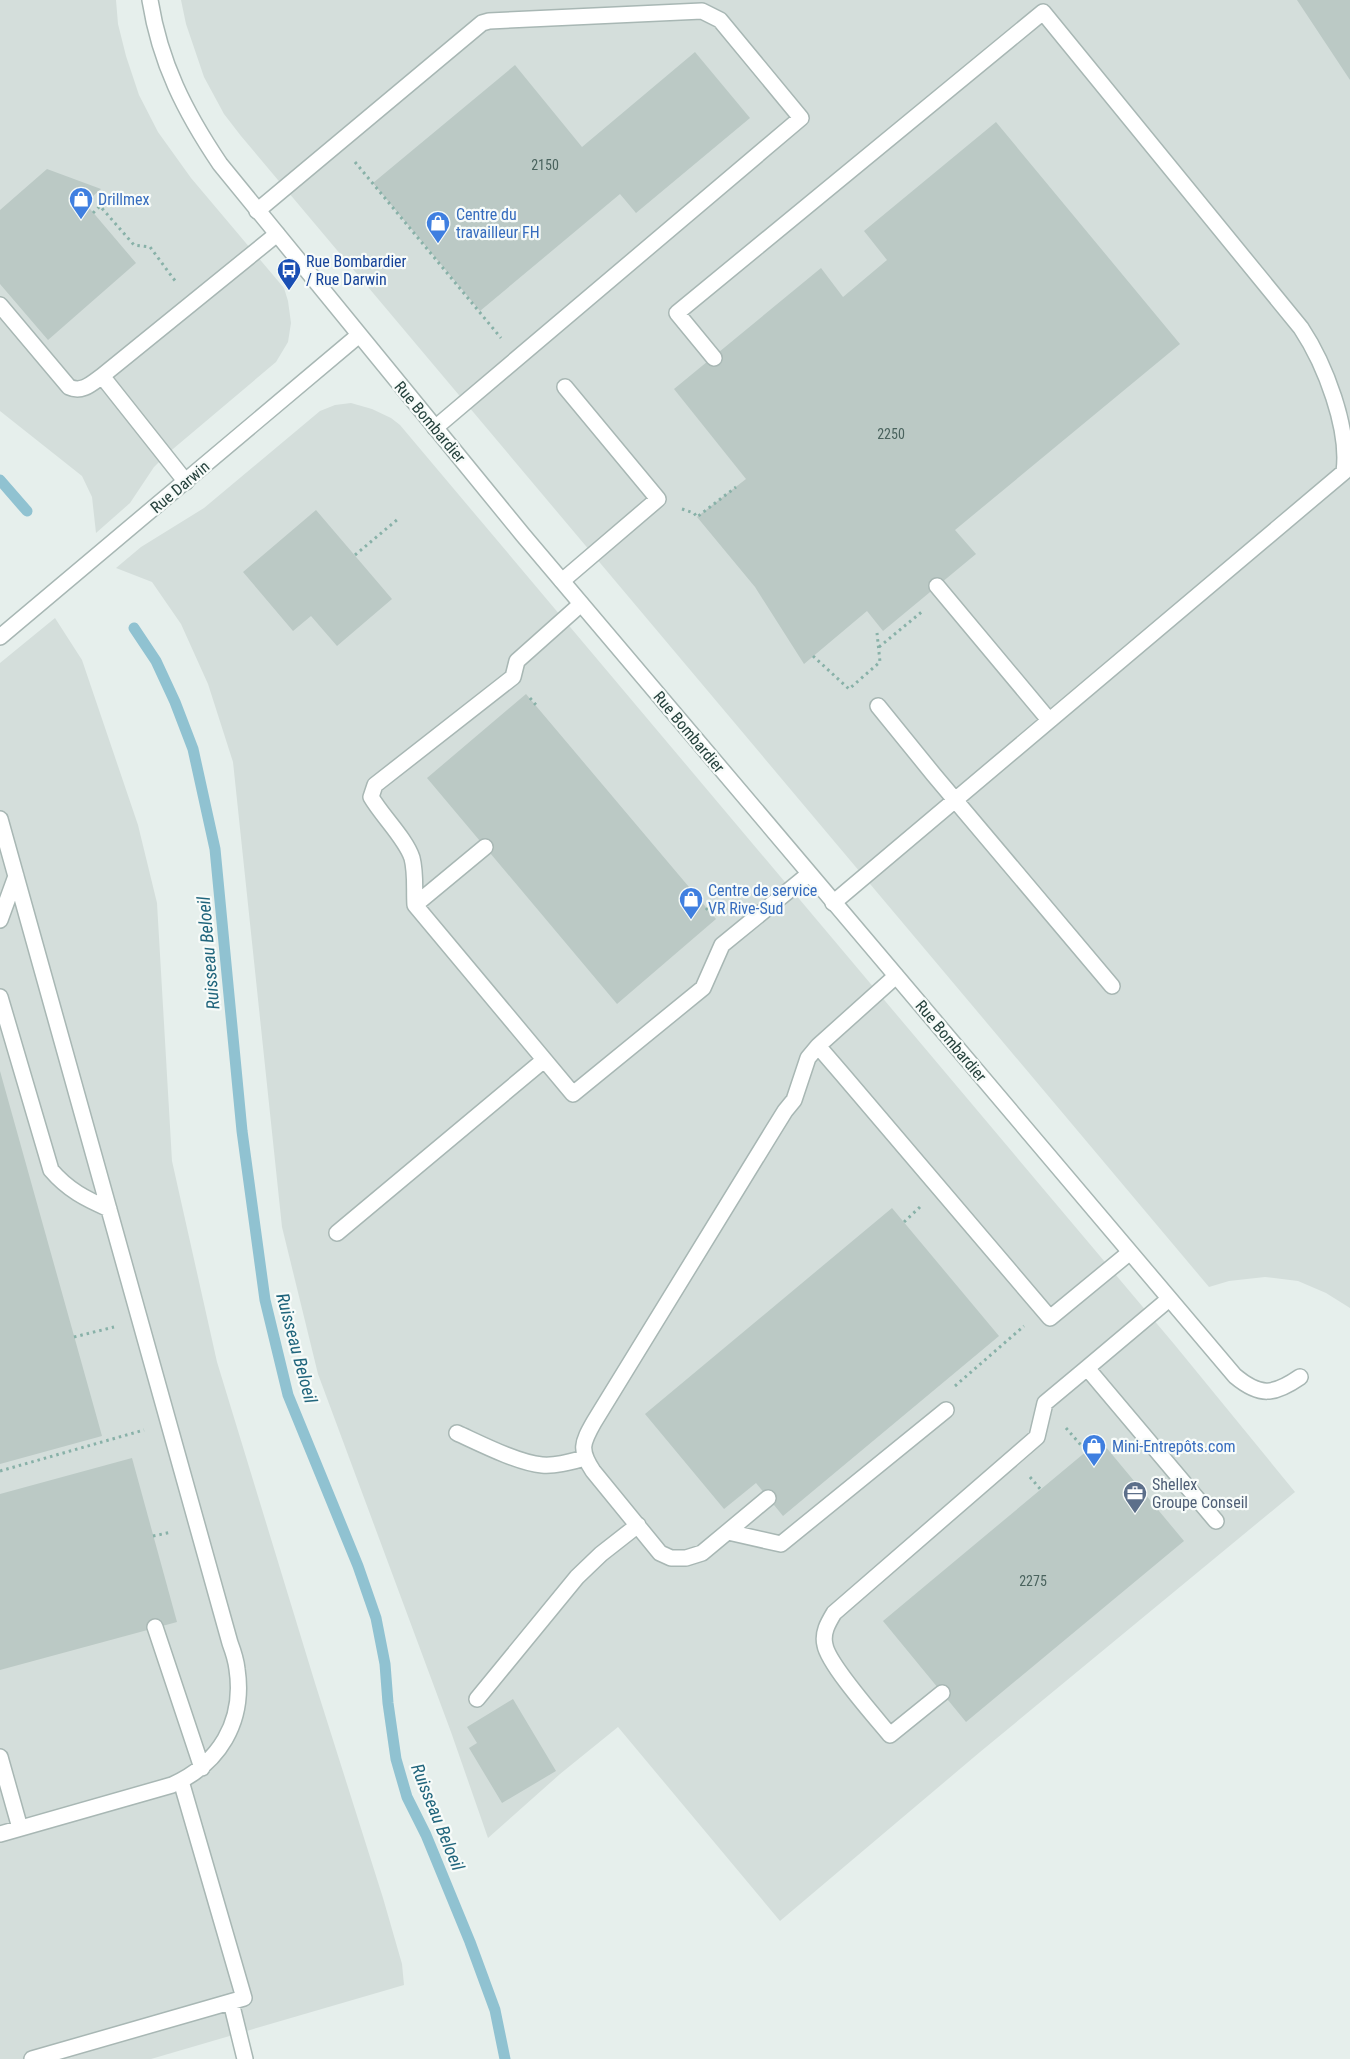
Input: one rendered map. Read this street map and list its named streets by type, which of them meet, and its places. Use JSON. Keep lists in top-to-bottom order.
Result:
{
  "streets": {
    "street": ["Rue Bombardier", "Rue Darwin"]
  },
  "crossings": [
    ["Rue Bombardier", "Rue Darwin"]
  ],
  "water": ["Ruisseau Beloeil"],
  "places": {
    "shop": [
      "Drillmex",
      "Centre du travailleur FH",
      "Centre de service VR Rive-Sud",
      "Mini-Entrepôts.com"
    ],
    "bus stop": ["Rue Bombardier / Rue Darwin"],
    "office": ["Shellex Groupe Conseil"]
  },
  "house_numbers": ["2150", "2250", "2275"]
}
